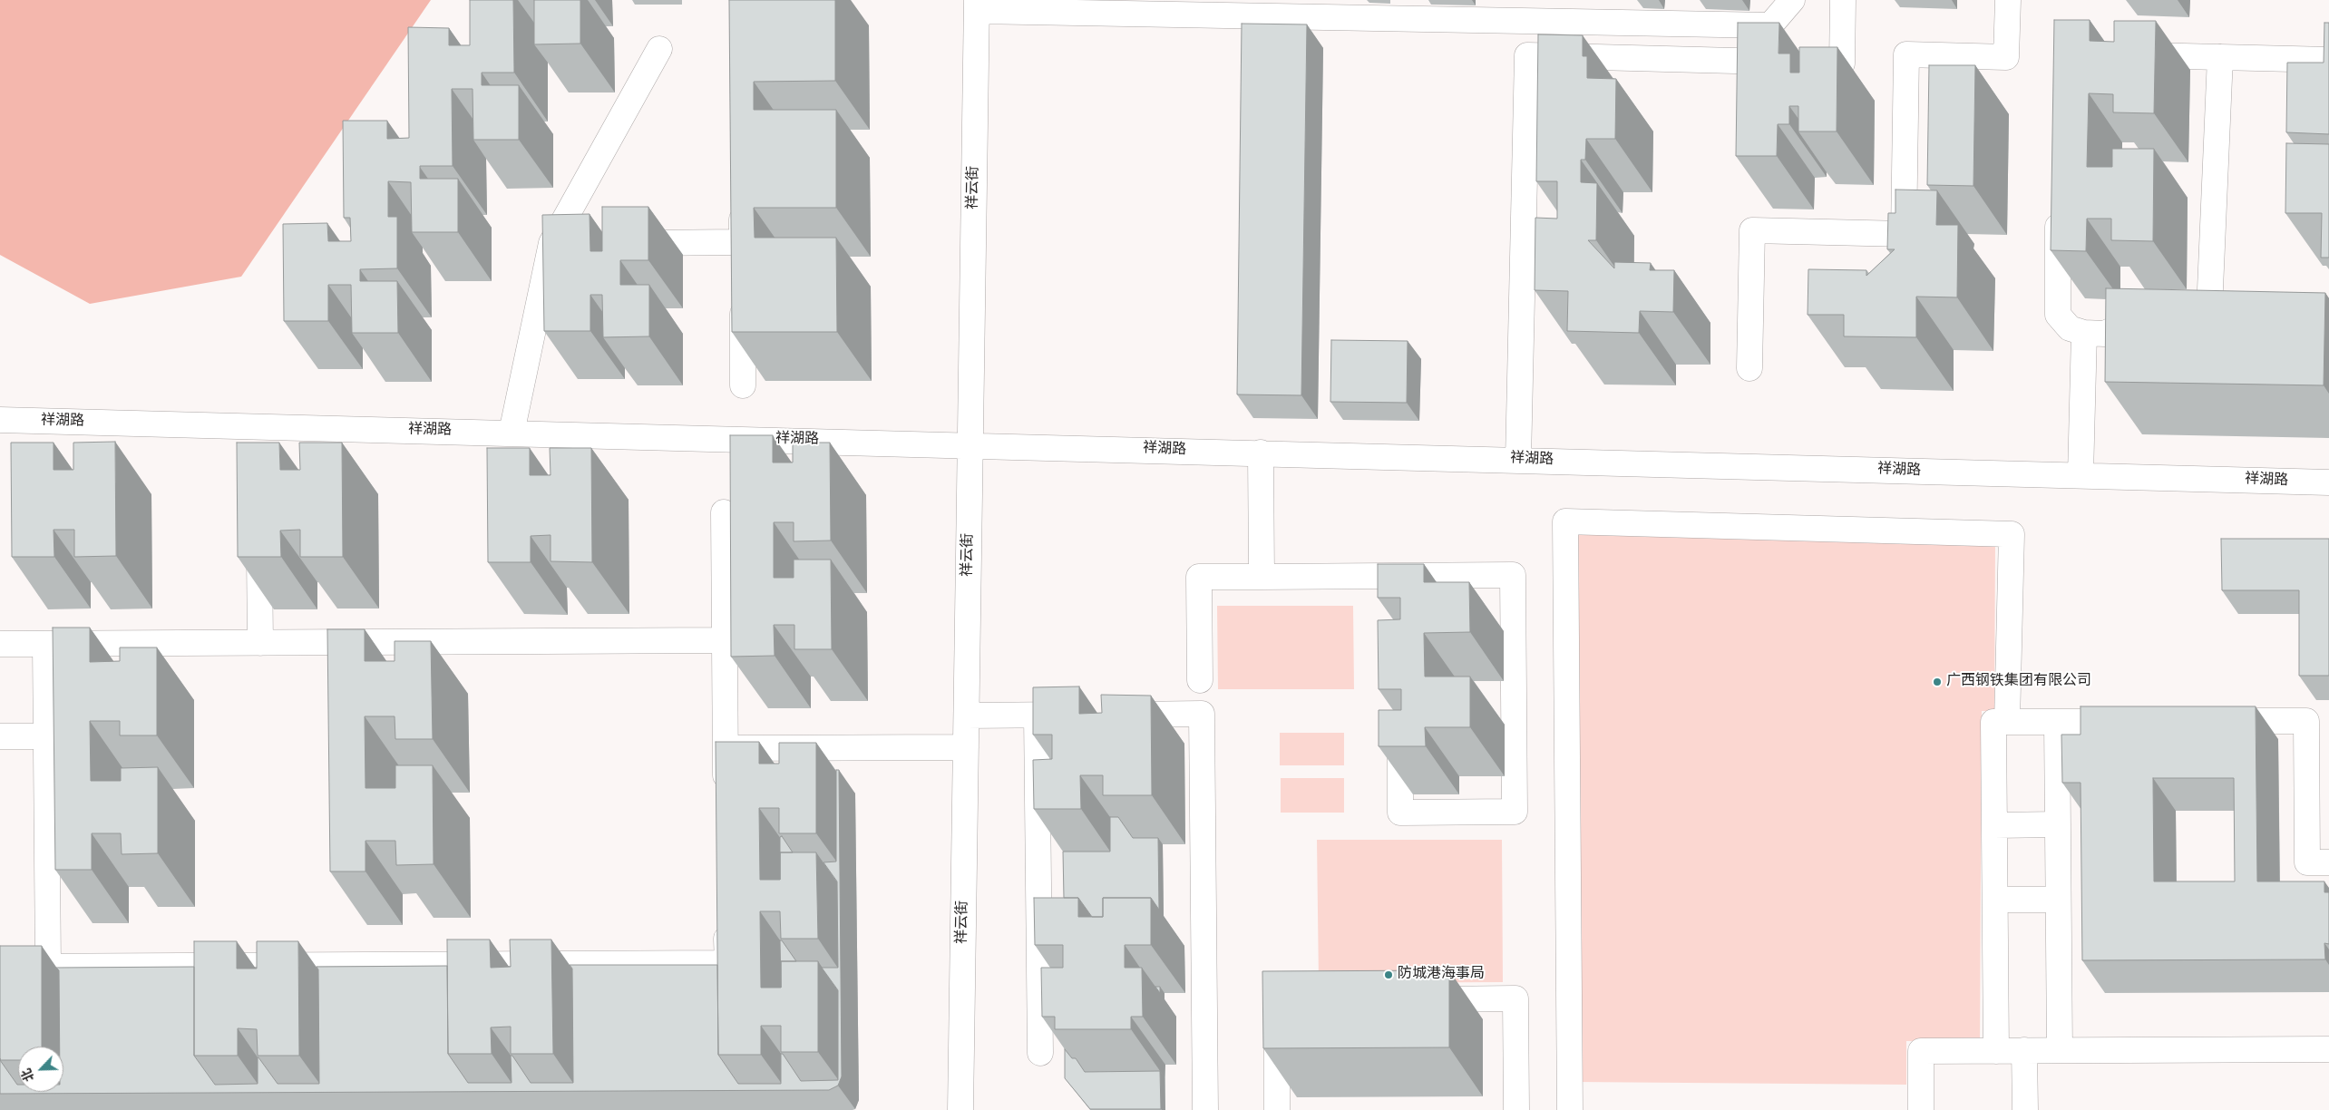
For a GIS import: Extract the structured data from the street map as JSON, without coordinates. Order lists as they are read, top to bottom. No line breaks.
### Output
{"streets":{"street":["祥云街","祥湖路"]},"crossings":[["祥云街","祥湖路"]],"places":["广西钢铁集团有限公司","防城港海事局"],"north":"bottom left"}
